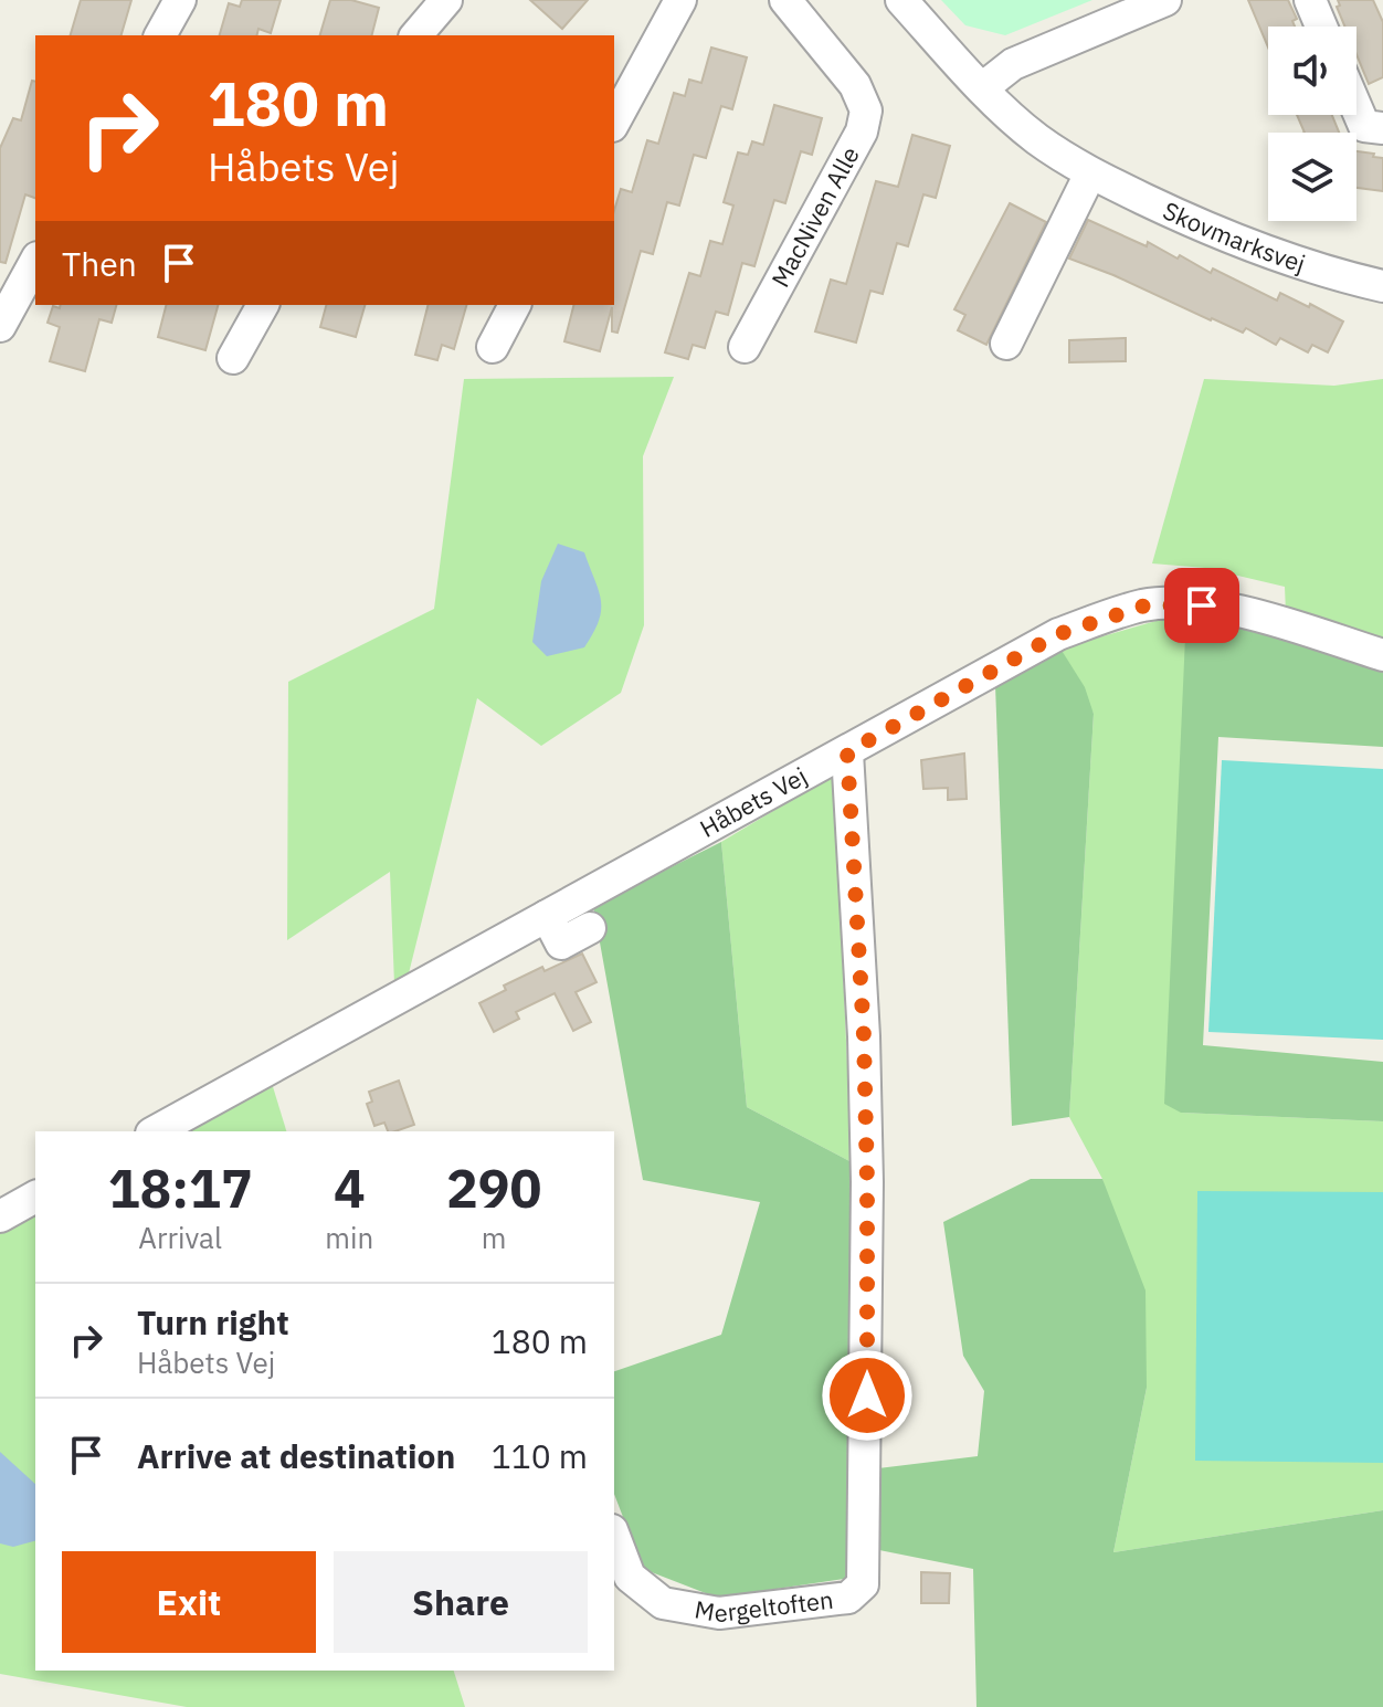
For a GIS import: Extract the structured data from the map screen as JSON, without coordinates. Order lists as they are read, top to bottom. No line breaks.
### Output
{"streets":{"street":["MacNiven Alle","Skovmarksvej","Håbets Vej","Mergeltoften"]},"crossings":[["Håbets Vej","Mergeltoften"]],"page":{"turn":["180 m","Håbets Vej"],"then":"Then","eta":["18:17","Arrival","4","min","290","m"],"list":[{"name":"Turn right","note":"Håbets Vej","value":"180 m"},{"name":"Arrive at destination","value":"110 m"}],"buttons":["Exit","Share"]}}
